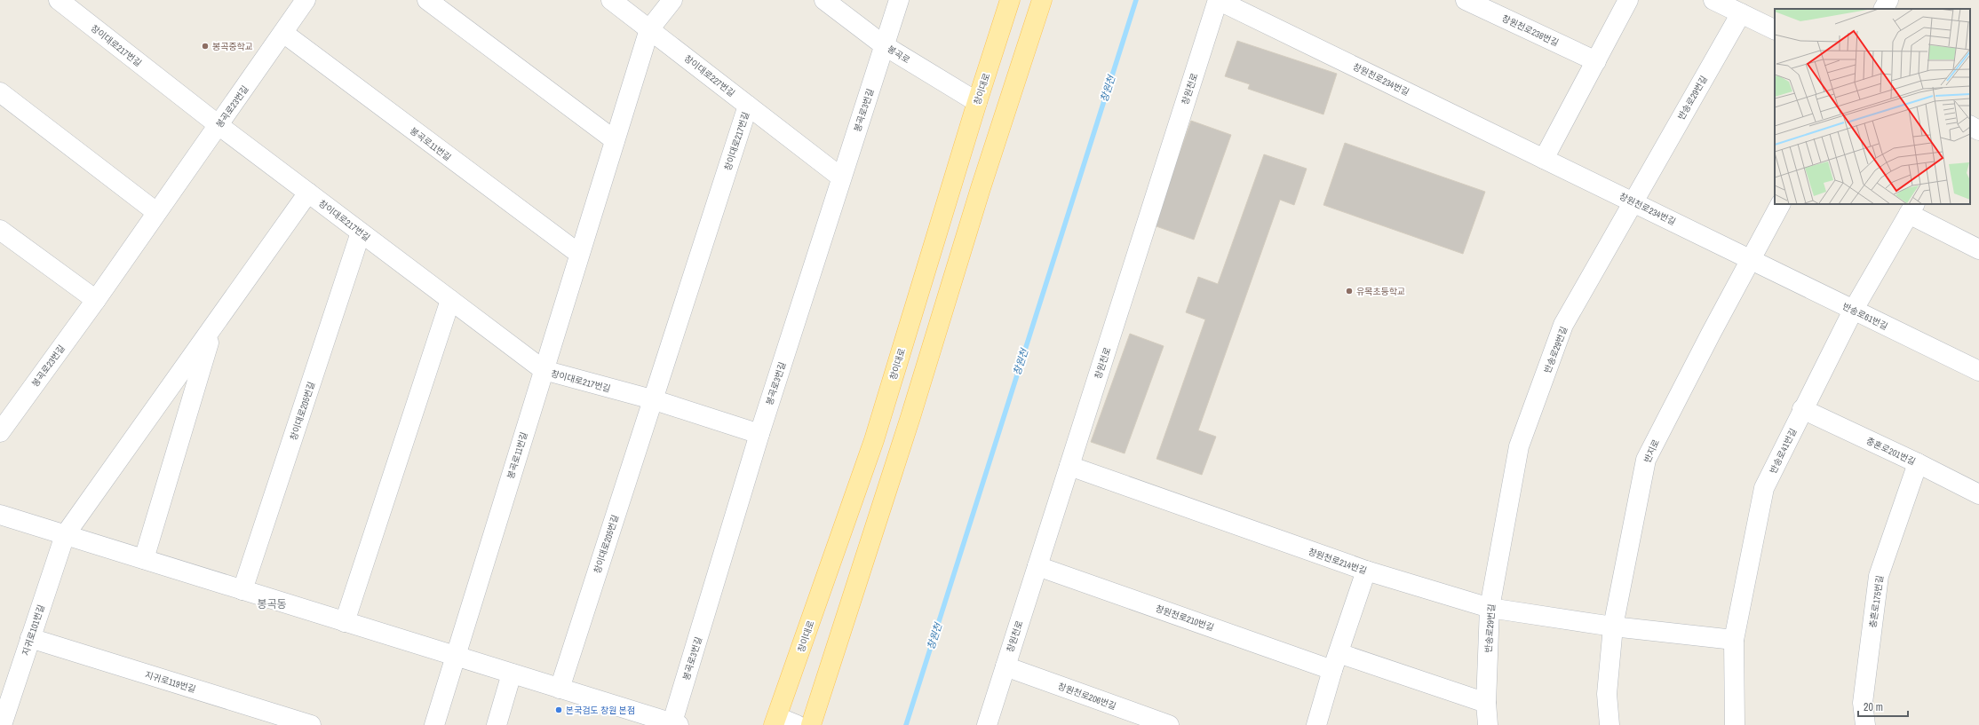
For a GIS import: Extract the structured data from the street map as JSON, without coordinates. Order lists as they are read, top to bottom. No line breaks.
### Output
{"streets":{"main road":["창이대로"],"street":["창원천로238번길","창이대로217번길","봉곡로","창이대로227번길","창원천로234번길","창원천로","반송로29번길","봉곡로23번길","봉곡로3번길","봉곡로11번길","반송로61번길","창이대로205번길","반지로","반송로41번길","충혼로201번길","창원천로214번길","충혼로175번길","창원천로210번길","지귀로101번길","지귀로119번길","창원천로206번길"]},"crossings":[["창이대로217번길","창이대로227번길"],["창이대로217번길","봉곡로23번길"],["창이대로217번길","봉곡로3번길"],["창이대로217번길","봉곡로11번길"],["창이대로217번길","창이대로205번길"],["봉곡로","창이대로"],["봉곡로","봉곡로3번길"],["창이대로227번길","봉곡로3번길"],["창이대로227번길","봉곡로11번길"],["창원천로234번길","창원천로"],["창원천로234번길","반송로29번길"],["창원천로234번길","반송로61번길"],["창원천로234번길","반지로"],["창원천로","창원천로214번길"],["창원천로","창원천로210번길"],["창원천로","창원천로206번길"],["반송로29번길","창원천로214번길"],["반송로29번길","창원천로210번길"],["봉곡로23번길","봉곡로11번길"],["반송로61번길","반지로"],["반송로61번길","반송로41번길"],["반지로","창원천로214번길"],["반송로41번길","충혼로201번길"],["반송로41번길","창원천로214번길"],["충혼로201번길","충혼로175번길"],["지귀로101번길","지귀로119번길"]],"districts":["봉곡동"],"water":["창원천"],"places":["봉곡중학교","유목초등학교","본국검도 창원 본점"],"scale_bar":"20 m"}
